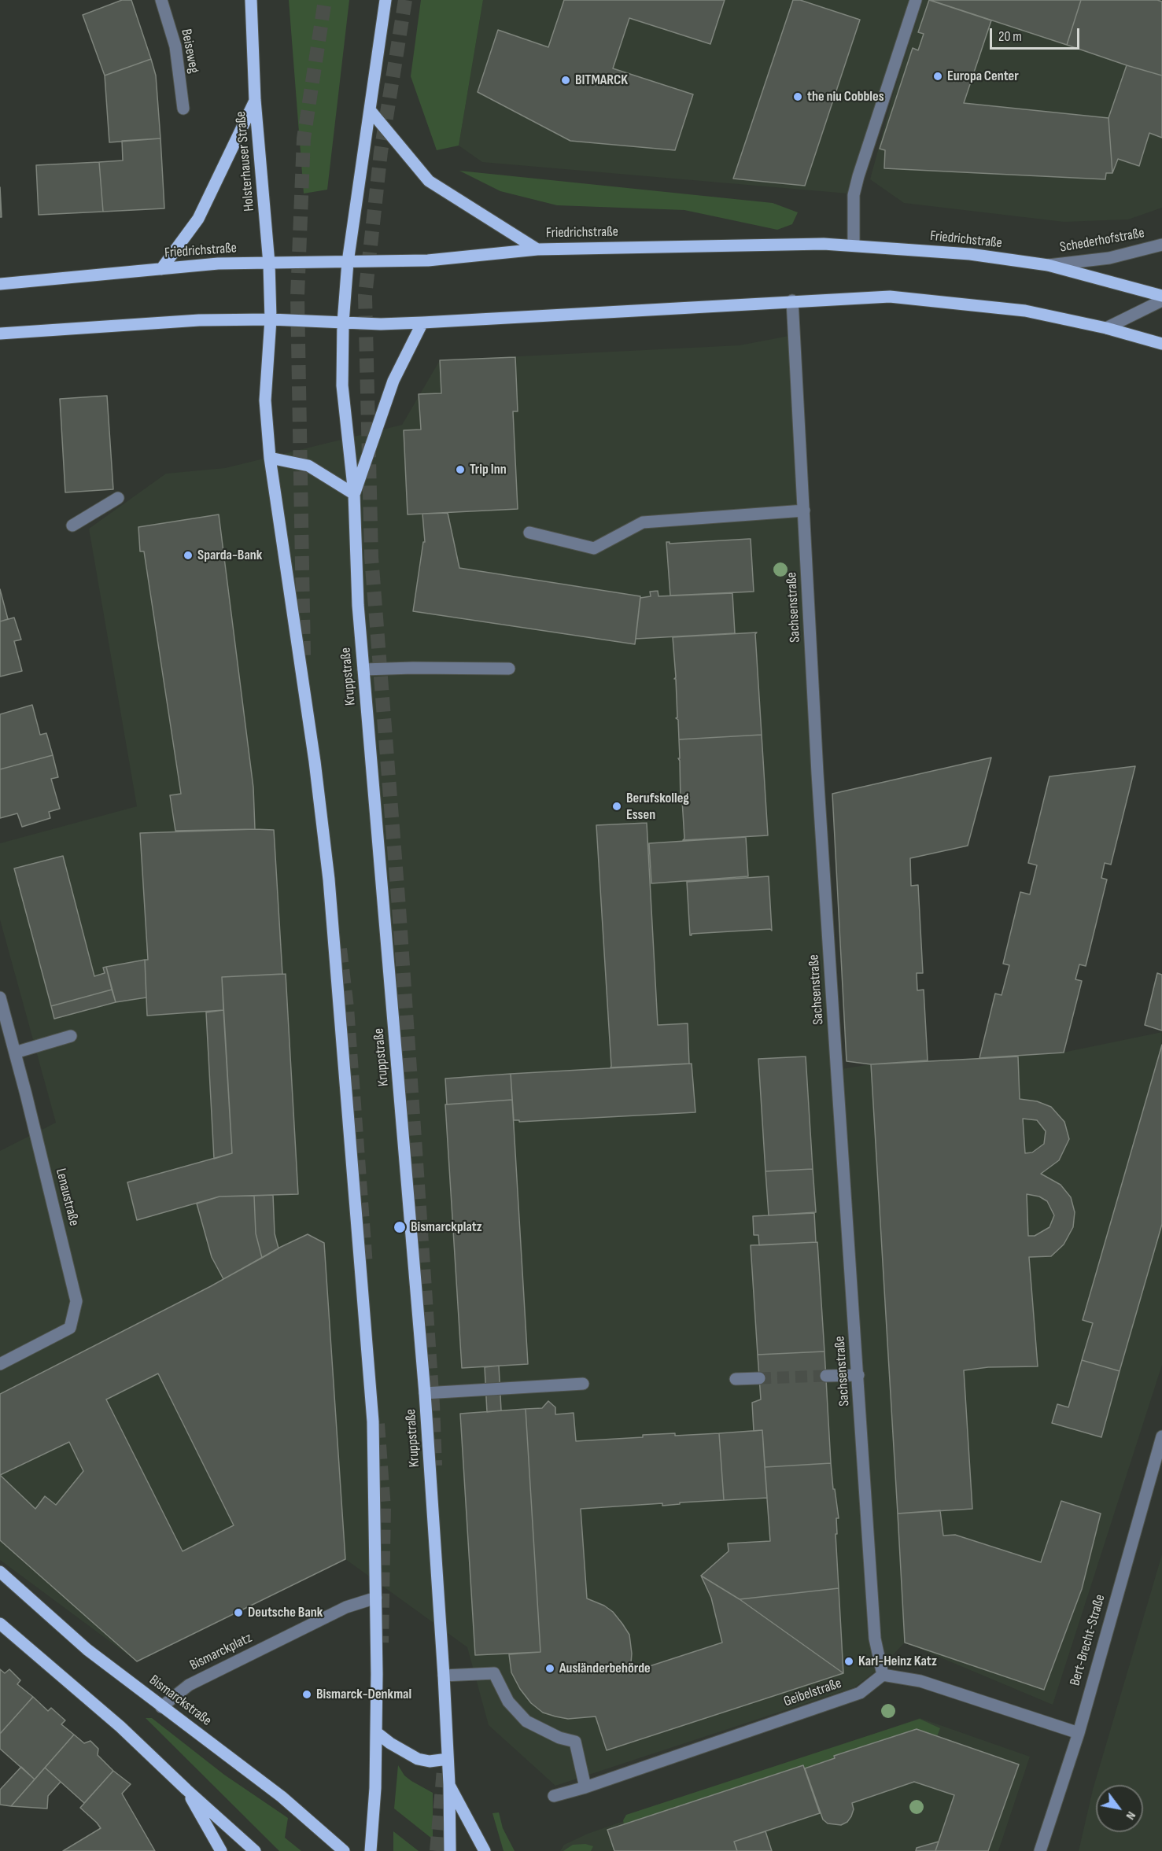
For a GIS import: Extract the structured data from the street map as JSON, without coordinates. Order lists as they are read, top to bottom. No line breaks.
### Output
{"streets":{"main road":["Holsterhauser Straße","Friedrichstraße","Kruppstraße","Bismarckstraße"],"street":["Beiseweg","Schederhofstraße","Sachsenstraße","Lenaustraße","Bert-Brecht-Straße","Bismarckplatz","Geibelstraße"]},"crossings":[["Holsterhauser Straße","Friedrichstraße"],["Friedrichstraße","Schederhofstraße"],["Friedrichstraße","Kruppstraße"],["Sachsenstraße","Geibelstraße"],["Bismarckplatz","Bismarckstraße"]],"places":["Europa Center","BITMARCK","the niu Cobbles","Trip Inn","Sparda-Bank","Berufskolleg Essen","Bismarckplatz","Deutsche Bank","Karl-Heinz Katz","Ausländerbehörde","Bismarck-Denkmal"],"scale_bar":"20 m","north":"bottom right"}
